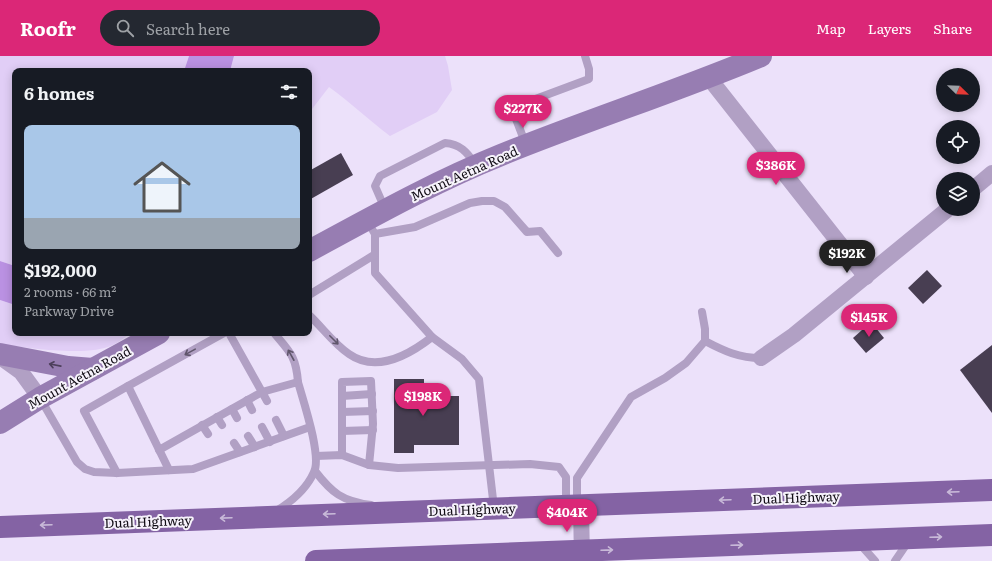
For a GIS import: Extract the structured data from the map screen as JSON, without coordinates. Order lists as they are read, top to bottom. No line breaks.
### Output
{"streets":{"main road":["Dual Highway"],"street":["Mount Aetna Road"]},"north":"bottom right","page":{"header":"Roofr","search":"Search here","nav":["Map","Layers","Share"],"heading":"6 homes","price":["$227K","$386K","$192K","$145K","$198K","$404K"],"list":[{"name":"$192,000","note":"2 rooms · 66 m² · Parkway Drive"}]}}
